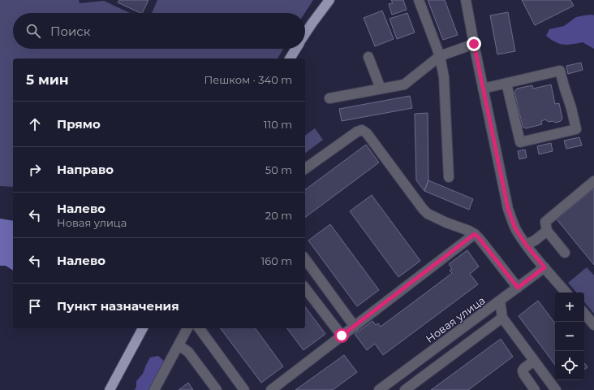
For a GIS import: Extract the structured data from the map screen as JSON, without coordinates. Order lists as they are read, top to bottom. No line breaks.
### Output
{"streets":{"street":["Новая улица"]},"page":{"search":"Поиск","heading":["5 мин","Пешком · 340 m"],"list":[["Прямо","110 m"],["Направо","50 m"],["Налево","Новая улица","20 m"],["Налево","160 m"],"Пункт назначения"],"map_buttons":["+","−"]}}
